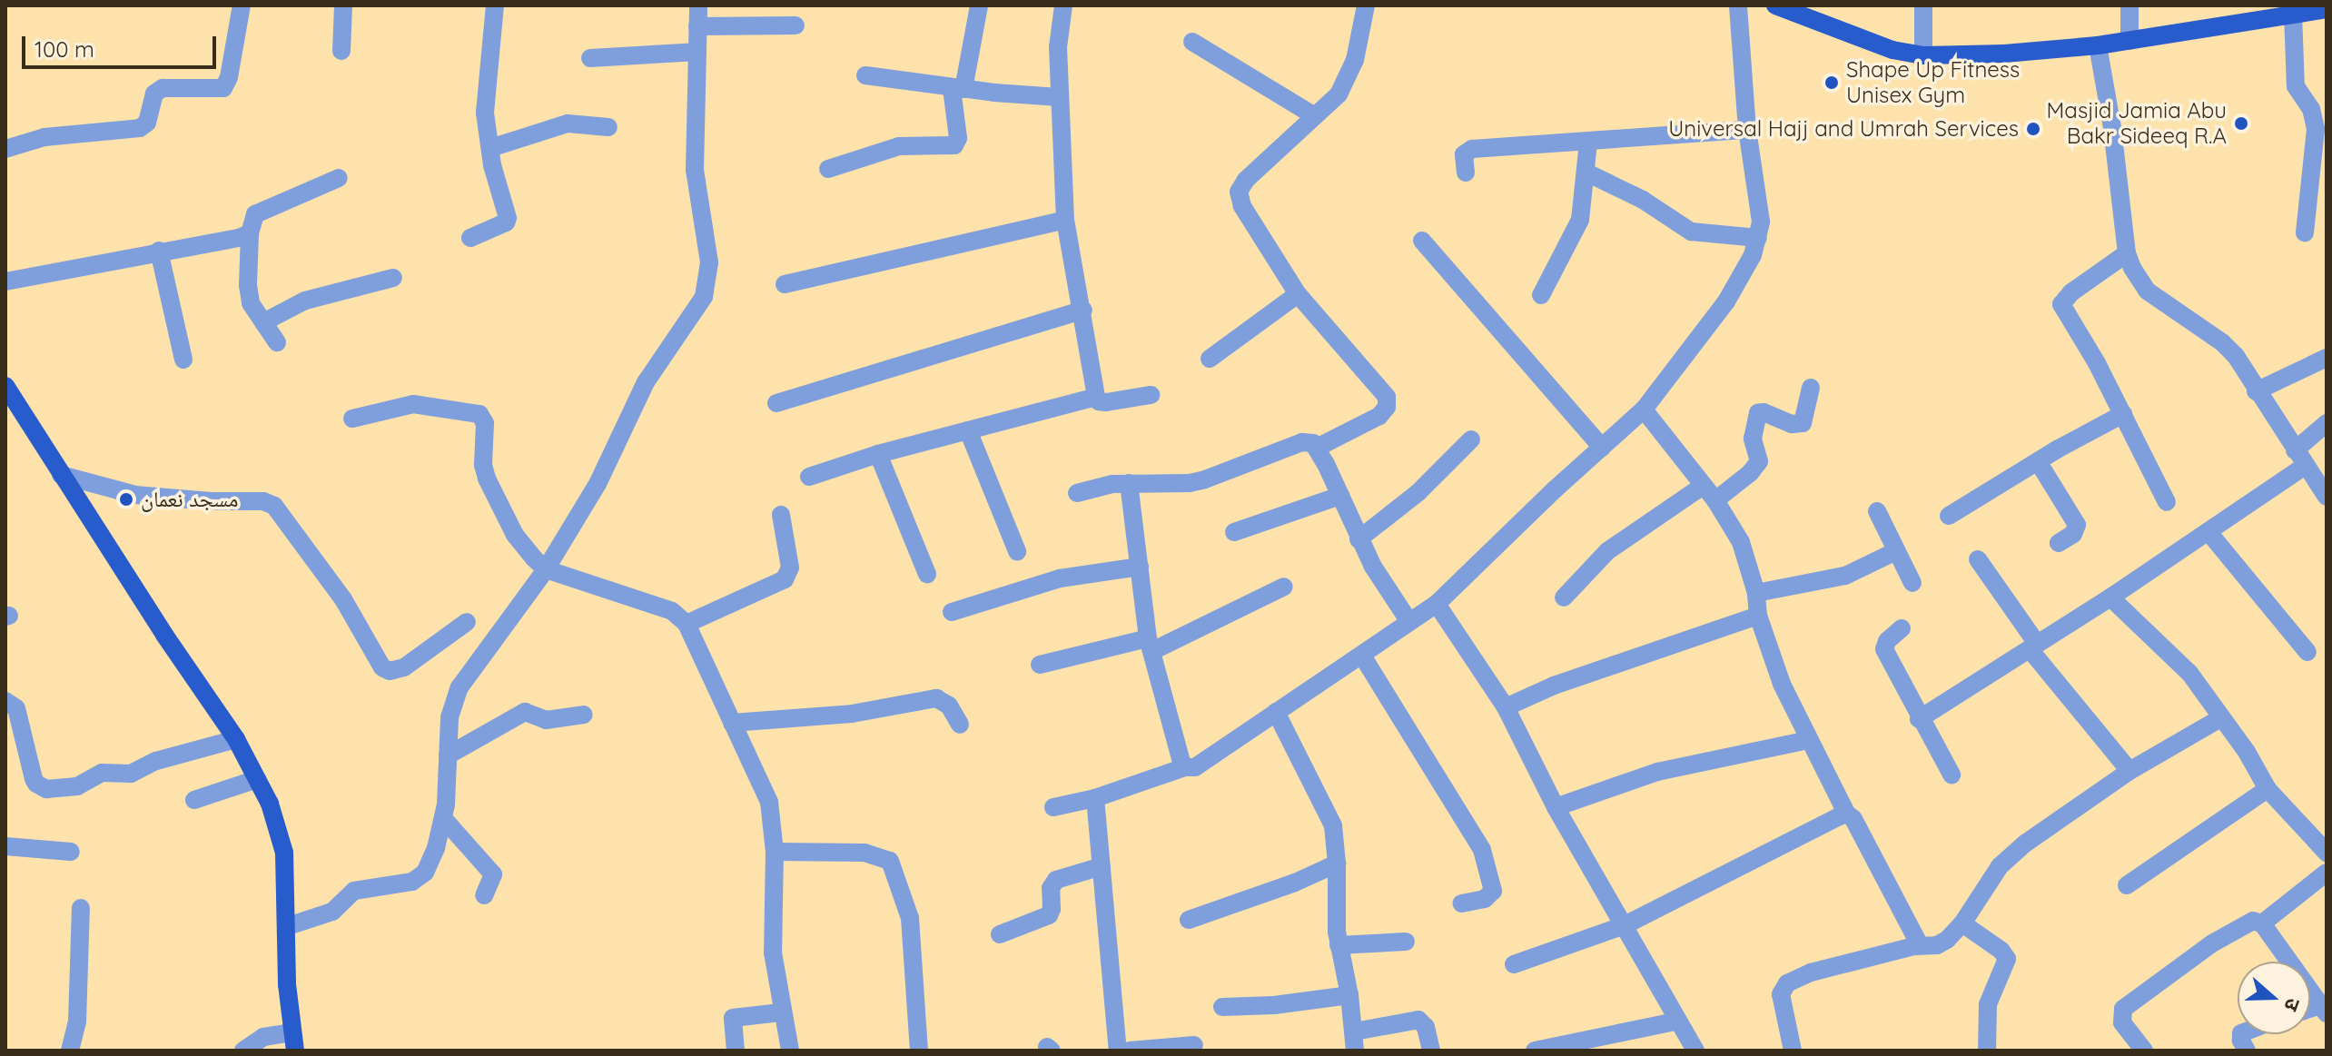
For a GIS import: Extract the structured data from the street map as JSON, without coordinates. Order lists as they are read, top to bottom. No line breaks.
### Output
{"places":["Shape Up Fitness Unisex Gym","Masjid Jamia Abu Bakr Sideeq R.A","Universal Hajj and Umrah Services","مسجد نعمان"],"scale_bar":"100 m","north":"right"}
